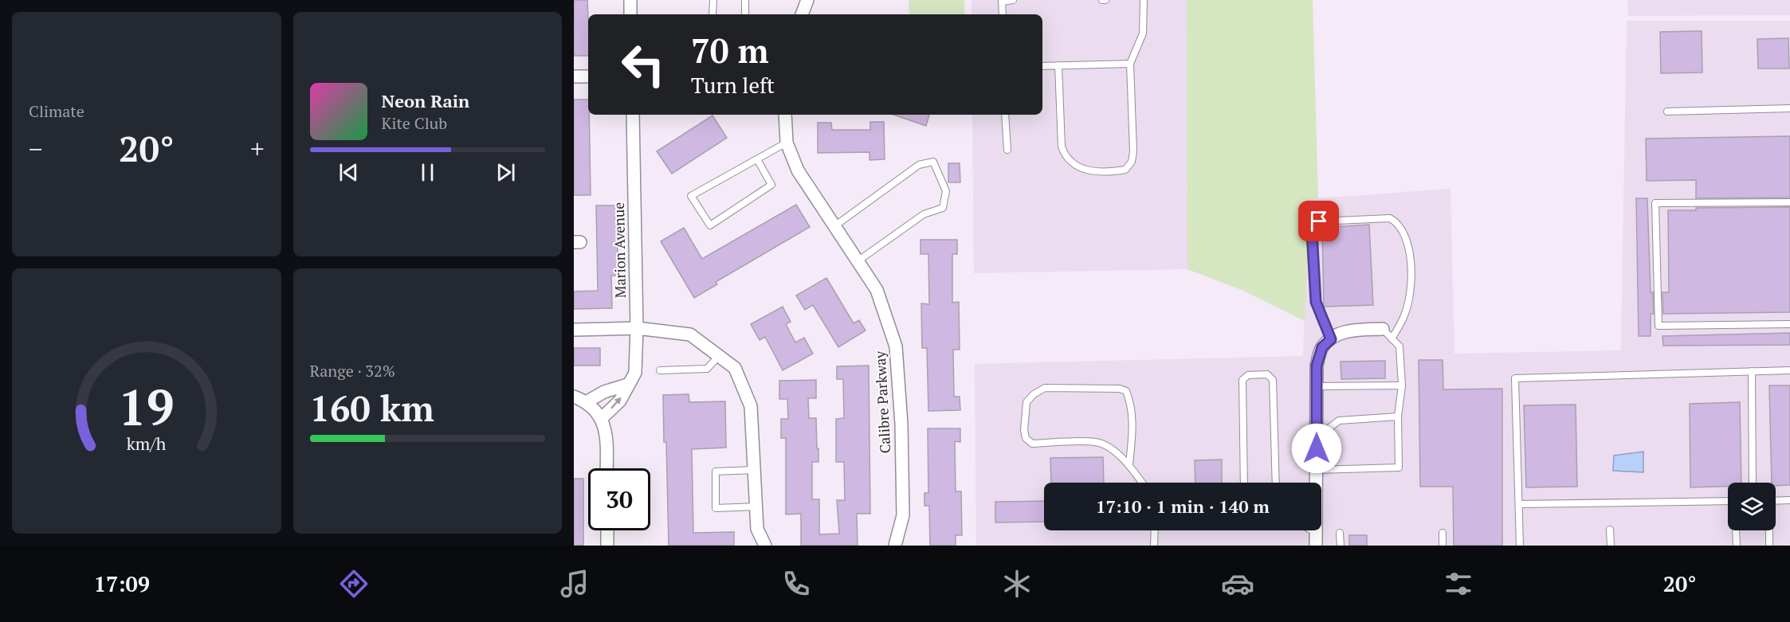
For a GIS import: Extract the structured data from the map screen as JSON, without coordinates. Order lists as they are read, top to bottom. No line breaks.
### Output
{"streets":{"street":["Marion Avenue","Calibre Parkway"]},"page":{"tile":["Climate",["Range · 32%","160 km"]],"turn":["70 m","Turn left"],"song":["Neon Rain","Kite Club"],"heat":["−","20°","+"],"limit":"30","trip":"17:10 · 1 min · 140 m","tabs":["17:09","20°"],"gauge":["19","km/h"]}}
